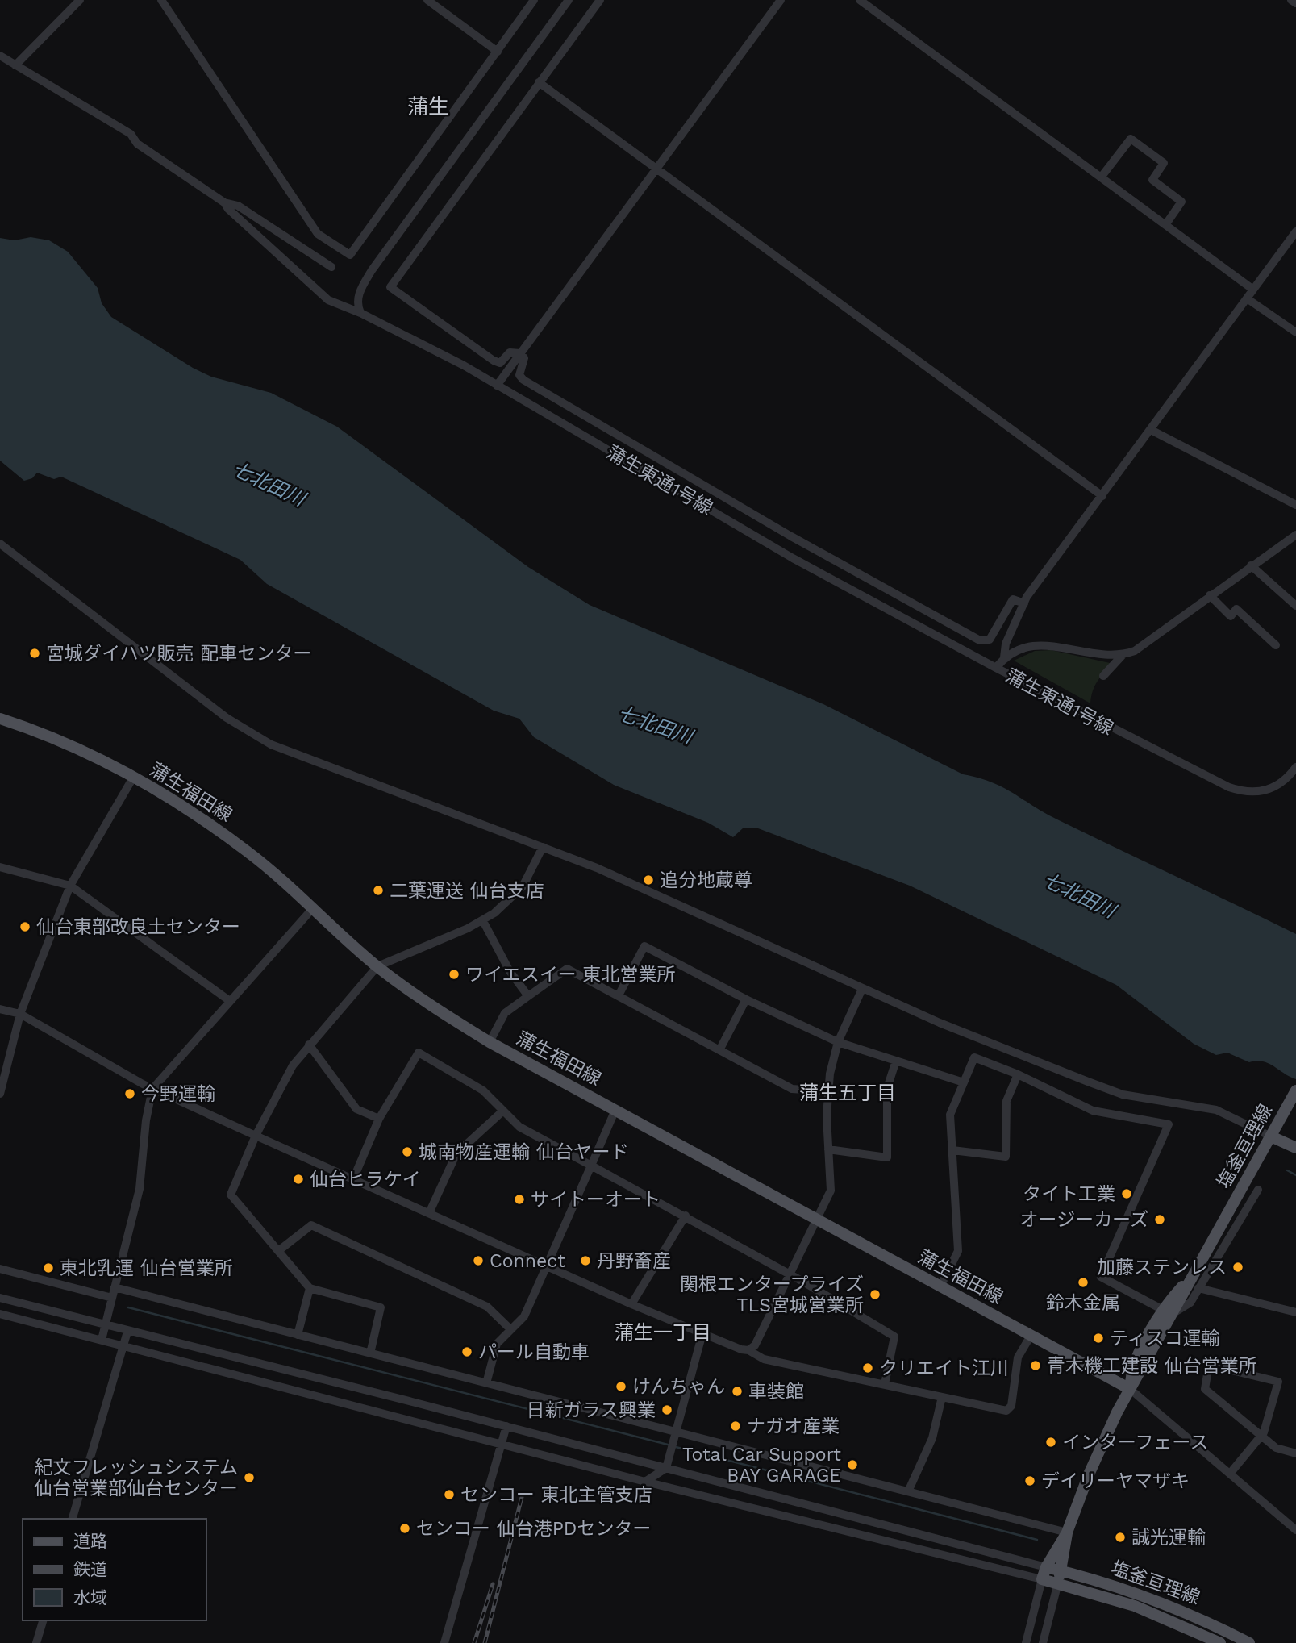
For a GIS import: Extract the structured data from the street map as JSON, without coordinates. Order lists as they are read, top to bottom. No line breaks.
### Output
{"streets":{"main road":["蒲生福田線","塩釜亘理線"],"street":["蒲生東通1号線"]},"crossings":[["蒲生福田線","塩釜亘理線"]],"districts":["蒲生","蒲生五丁目","蒲生一丁目"],"water":["七北田川"],"places":["宮城ダイハツ販売 配車センター","追分地蔵尊","二葉運送 仙台支店","仙台東部改良土センター","ワイエスイー 東北営業所","今野運輸","城南物産運輸 仙台ヤード","仙台ヒラケイ","タイト工業","サイトーオート","オージーカーズ","Connect","丹野畜産","加藤ステンレス","東北乳運 仙台営業所","鈴木金属","関根エンタープライズ TLS宮城営業所","ティスコ運輸","パール自動車","青木機工建設 仙台営業所","クリエイト江川","けんちゃん","車装館","日新ガラス興業","ナガオ産業","インターフェース","Total Car Support BAY GARAGE","紀文フレッシュシステム 仙台営業部仙台センター","デイリーヤマザキ","センコー 東北主管支店","センコー 仙台港PDセンター","誠光運輸"],"legend":["道路","鉄道","水域"]}
